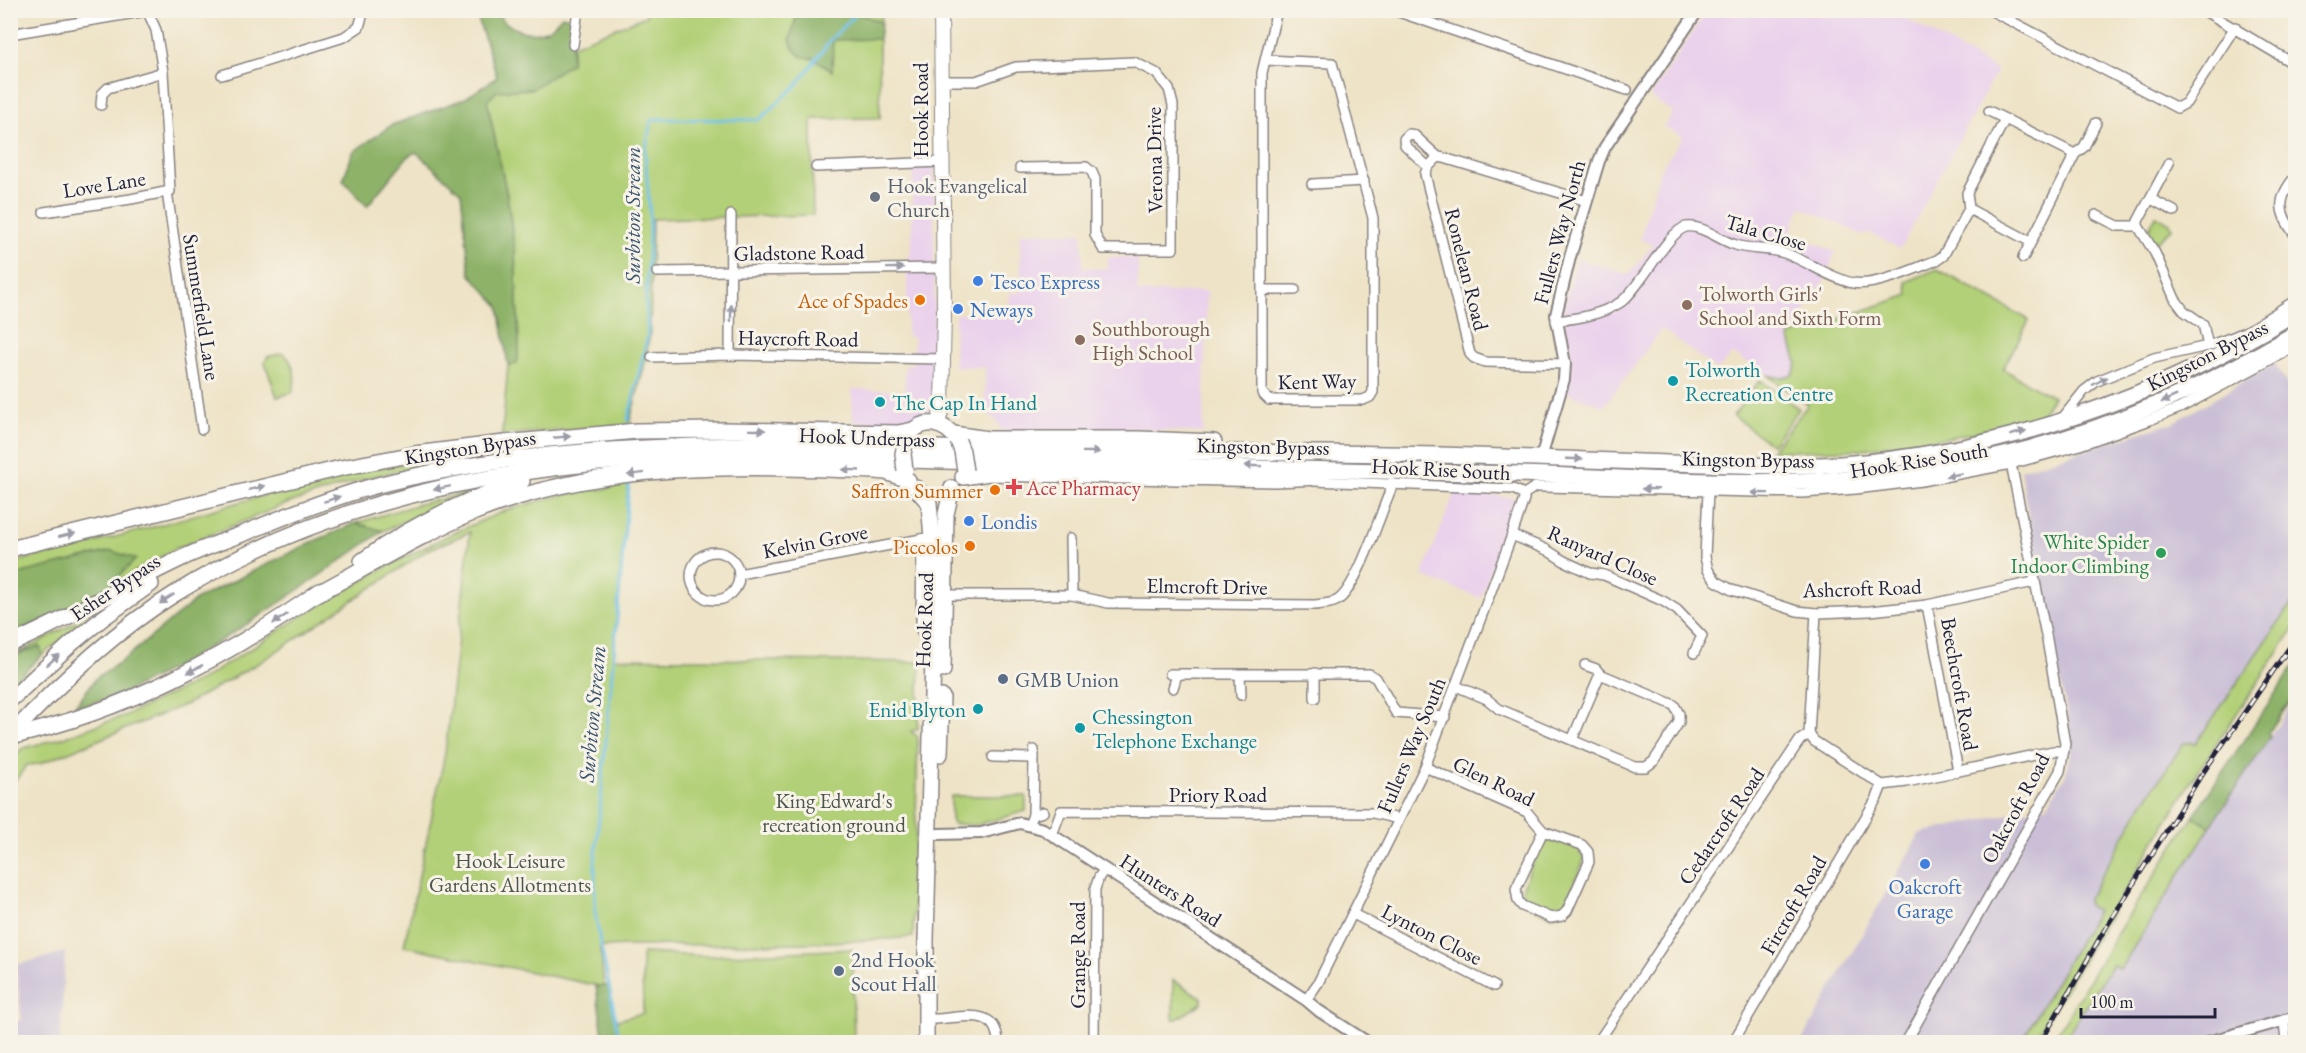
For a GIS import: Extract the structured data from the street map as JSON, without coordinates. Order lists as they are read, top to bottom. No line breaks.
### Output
{"streets":{"highway":["Hook Road","Kingston Bypass","Hook Underpass","Esher Bypass"],"street":["Verona Drive","Love Lane","Fullers Way North","Tala Close","Gladstone Road","Ronelean Road","Summerfield Lane","Haycroft Road","Kent Way","Hook Rise South","Kelvin Grove","Ranyard Close","Elmcroft Drive","Ashcroft Road","Beechcroft Road","Fullers Way South","Glen Road","Priory Road","Oakcroft Road","Cedarcroft Road","Hunters Road","Fircroft Road","Lynton Close","Grange Road"]},"crossings":[["Hook Road","Verona Drive"],["Hook Road","Gladstone Road"],["Hook Road","Haycroft Road"],["Hook Road","Elmcroft Drive"],["Hook Road","Hunters Road"],["Love Lane","Summerfield Lane"],["Fullers Way North","Tala Close"],["Fullers Way North","Ronelean Road"],["Fullers Way North","Kingston Bypass"],["Kingston Bypass","Hook Underpass"],["Kingston Bypass","Esher Bypass"],["Hook Underpass","Esher Bypass"],["Hook Rise South","Elmcroft Drive"],["Hook Rise South","Ashcroft Road"],["Hook Rise South","Fullers Way South"],["Hook Rise South","Oakcroft Road"],["Ranyard Close","Fullers Way South"],["Ashcroft Road","Beechcroft Road"],["Ashcroft Road","Oakcroft Road"],["Fullers Way South","Glen Road"],["Fullers Way South","Priory Road"],["Fullers Way South","Hunters Road"],["Fullers Way South","Lynton Close"],["Priory Road","Hunters Road"],["Hunters Road","Grange Road"]],"one_way":["Gladstone Road","Hook Rise South"],"water":["Surbiton Stream"],"parks":["King Edward's recreation ground","Hook Leisure Gardens Allotments"],"places":{"other":["Hook Evangelical Church","Tesco Express","Ace of Spades","Tolworth Girls' School and Sixth Form","Neways","Southborough High School","Tolworth Recreation Centre","The Cap In Hand","Saffron Summer","Londis","Piccolos","White Spider Indoor Climbing","GMB Union","Enid Blyton","Chessington Telephone Exchange","Oakcroft Garage","2nd Hook Scout Hall"],"health":["Ace Pharmacy"]},"scale_bar":"100 m"}
